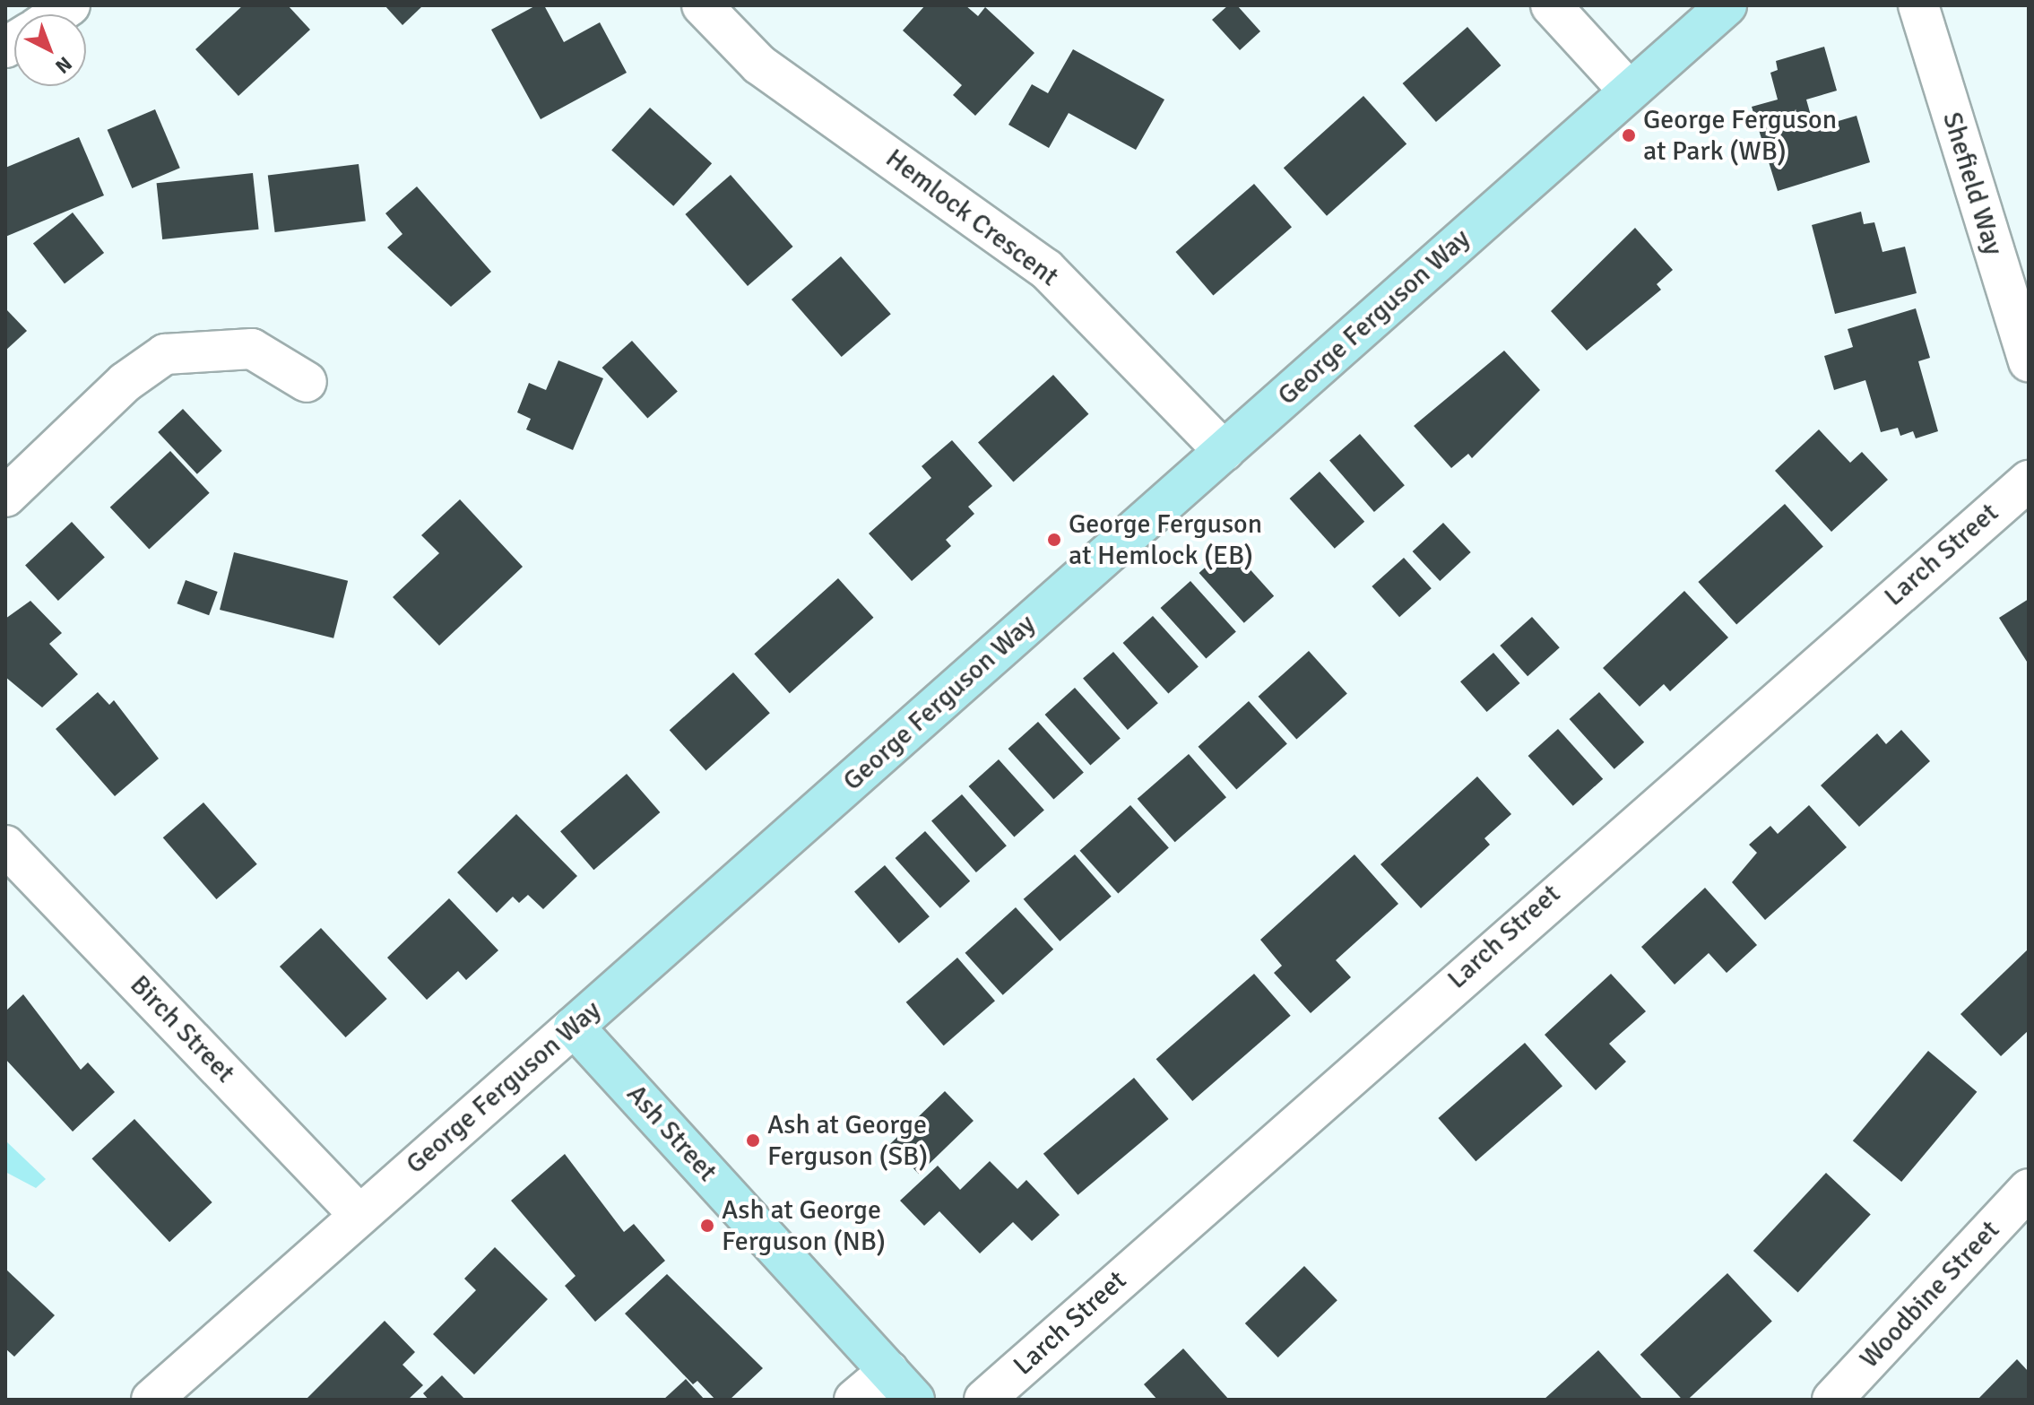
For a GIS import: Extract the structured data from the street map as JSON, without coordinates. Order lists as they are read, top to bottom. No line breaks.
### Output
{"streets":{"main road":["George Ferguson Way","Ash Street"],"street":["Shefield Way","Hemlock Crescent","Larch Street","Birch Street","Woodbine Street"]},"crossings":[["Hemlock Crescent","George Ferguson Way"],["George Ferguson Way","Birch Street"],["George Ferguson Way","Ash Street"]],"places":["George Ferguson at Park (WB)","George Ferguson at Hemlock (EB)","Ash at George Ferguson (SB)","Ash at George Ferguson (NB)"],"north":"bottom right"}
